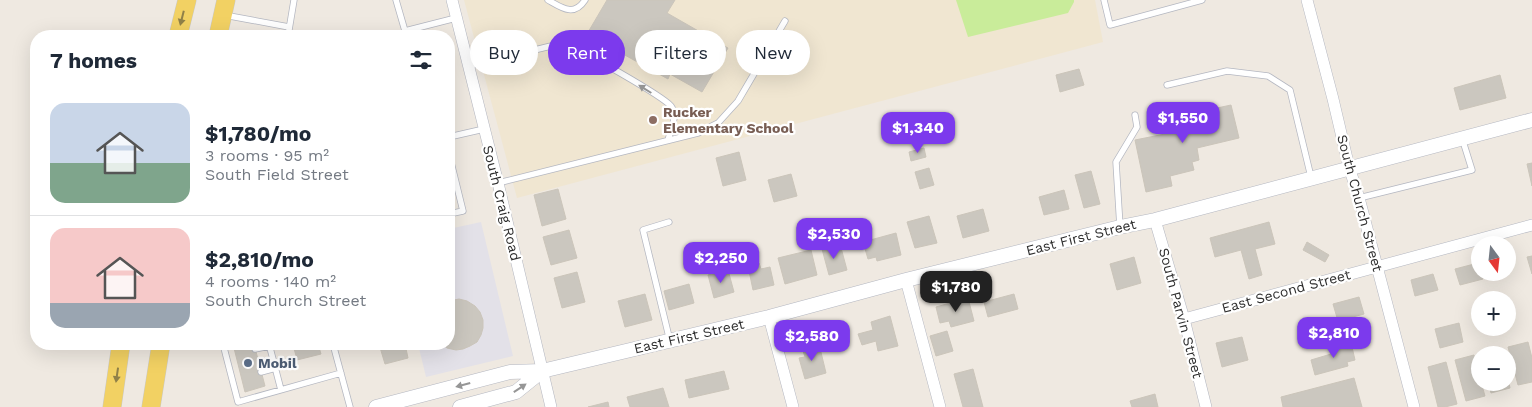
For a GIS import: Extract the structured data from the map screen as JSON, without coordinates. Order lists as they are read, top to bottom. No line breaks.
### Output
{"streets":{"street":["South Craig Road","South Church Street","East First Street","East Second Street","South Parvin Street"]},"crossings":[["South Craig Road","East First Street"],["South Church Street","East First Street"],["South Church Street","East Second Street"],["East First Street","South Parvin Street"],["East Second Street","South Parvin Street"]],"places":["Rucker Elementary School","Mobil"],"north":"bottom","page":{"chip":["Buy","Rent","Filters","New"],"heading":"7 homes","list":[{"name":"$1,780/mo","note":"3 rooms · 95 m² · South Field Street"},{"name":"$2,810/mo","note":"4 rooms · 140 m² · South Church Street"}],"price":["$1,550","$1,340","$2,530","$2,250","$1,780","$2,810","$2,580"],"map_buttons":["+","−"]}}
